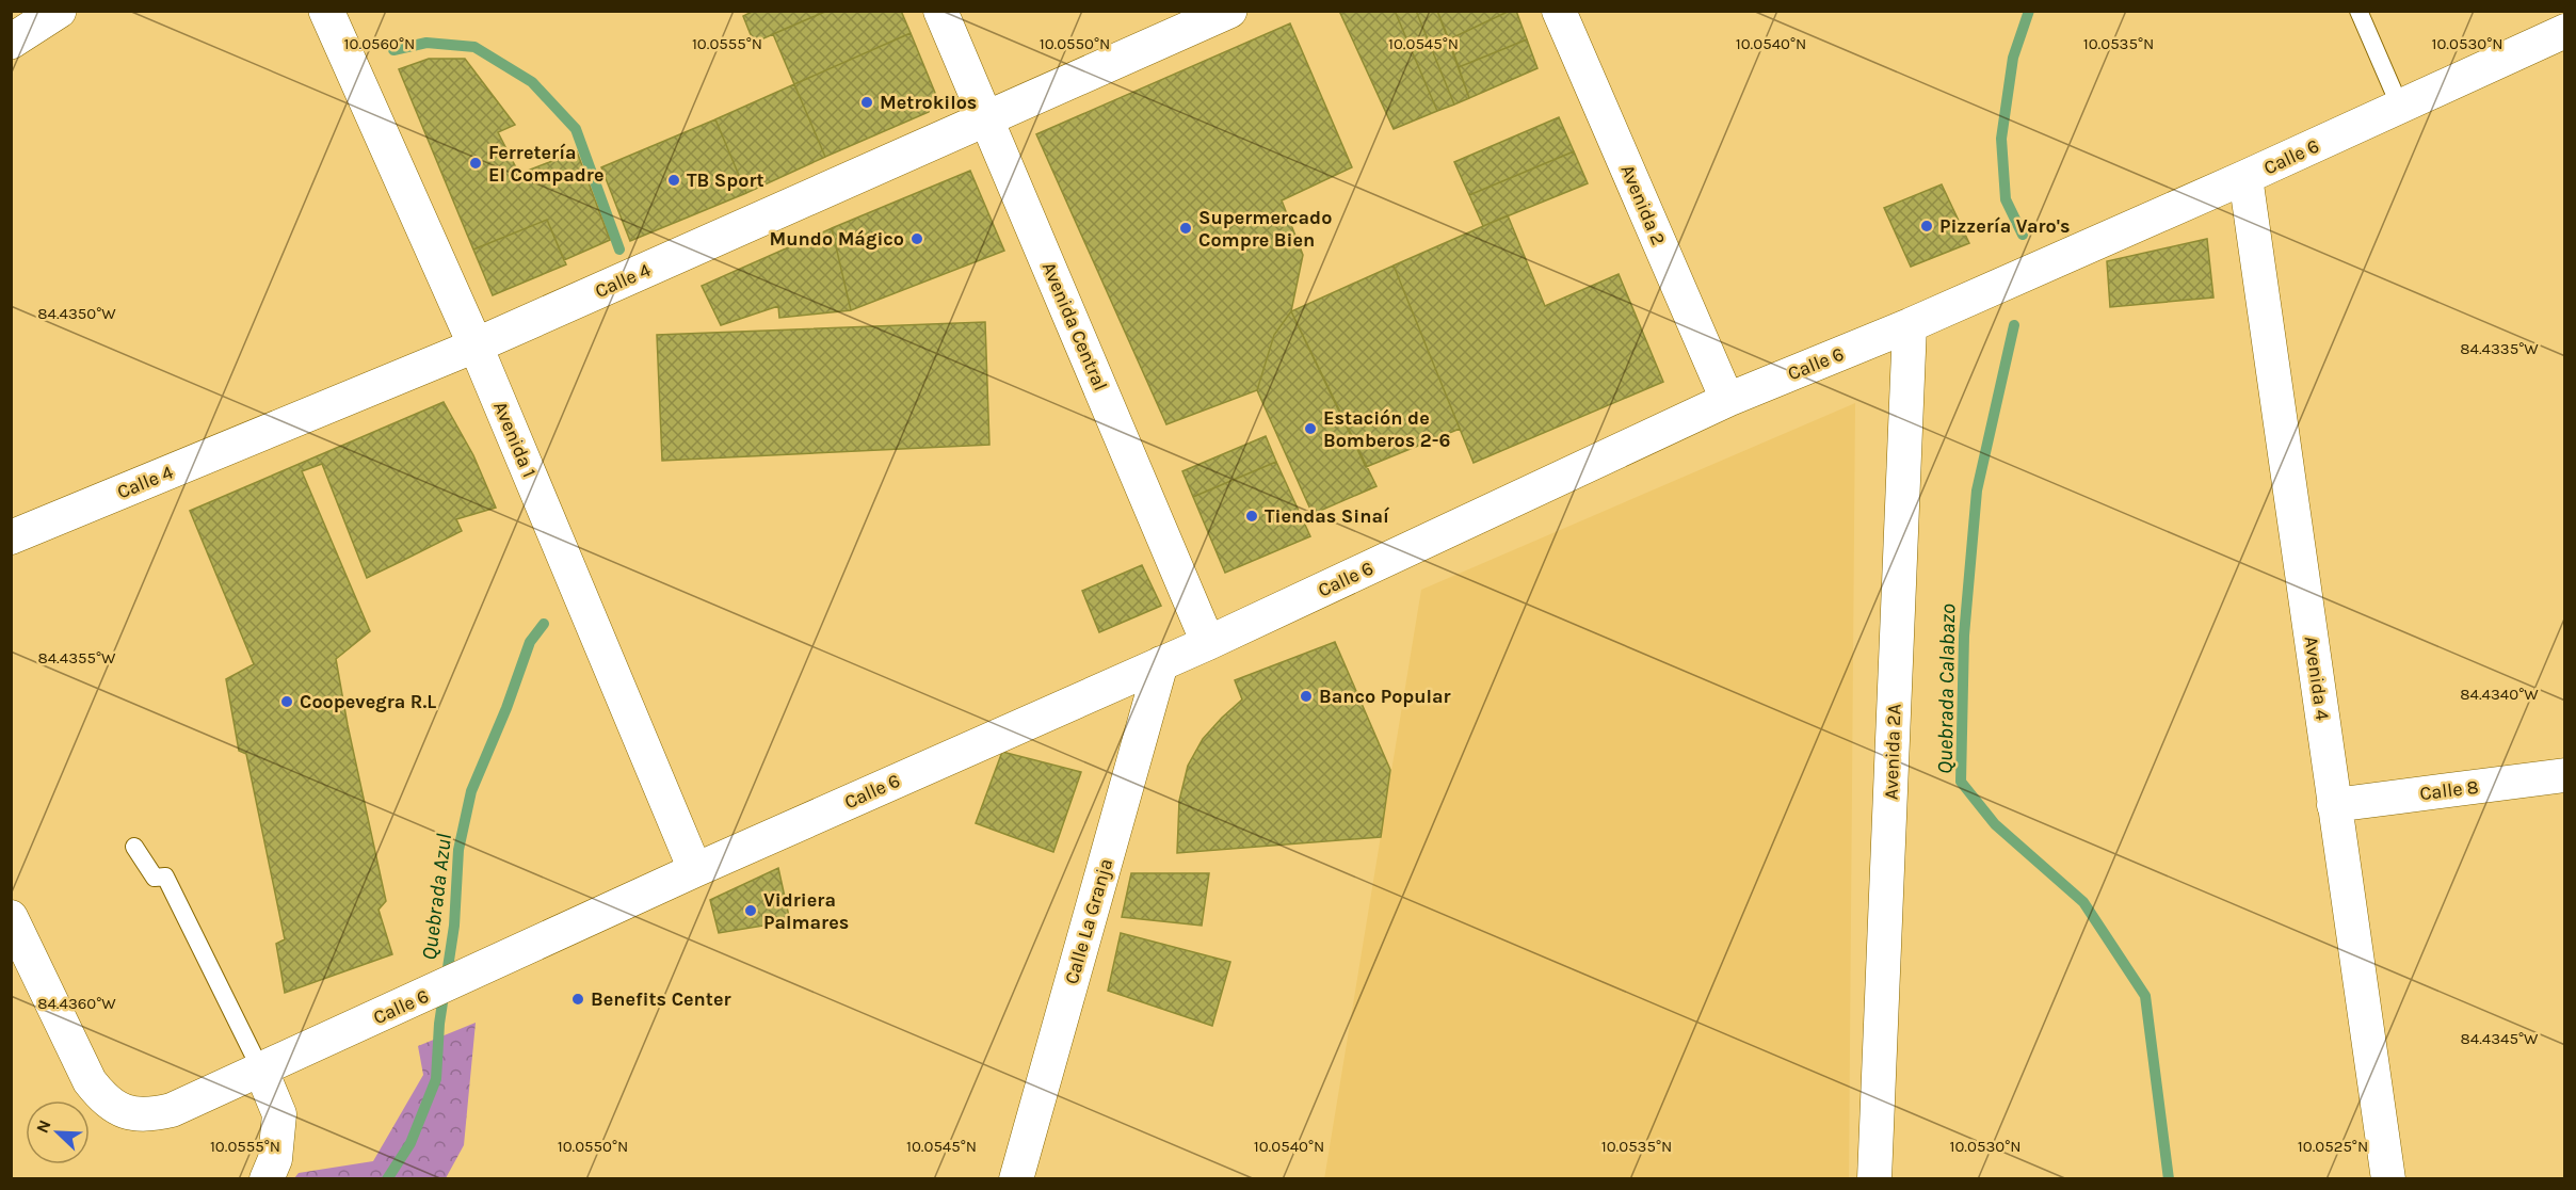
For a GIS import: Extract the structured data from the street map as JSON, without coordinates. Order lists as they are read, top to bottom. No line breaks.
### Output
{"streets":{"main road":["Calle 4","Avenida 1"],"street":["Calle 6","Avenida 2","Avenida Central","Avenida 4","Avenida 2A","Calle 8","Calle La Granja"]},"crossings":[["Calle 6","Avenida 2"],["Calle 6","Avenida Central"],["Calle 6","Avenida 1"],["Calle 6","Avenida 4"],["Calle 6","Avenida 2A"],["Calle 6","Calle La Granja"],["Calle 4","Avenida Central"],["Calle 4","Avenida 1"],["Avenida 4","Calle 8"]],"water":["Quebrada Calabazo","Quebrada Azul"],"places":["Metrokilos","Ferretería El Compadre","TB Sport","Pizzería Varo's","Supermercado Compre Bien","Mundo Mágico","Estación de Bomberos 2-6","Tiendas Sinaí","Banco Popular","Coopevegra R.L","Vidriera Palmares","Benefits Center"],"north":"top left","coordinates":["10.0555°N","10.0550°N","10.0545°N","10.0540°N","10.0535°N","10.0530°N","10.0560°N","84.4350°W","84.4335°W","84.4355°W","84.4340°W","84.4360°W","84.4345°W","10.0525°N"]}
